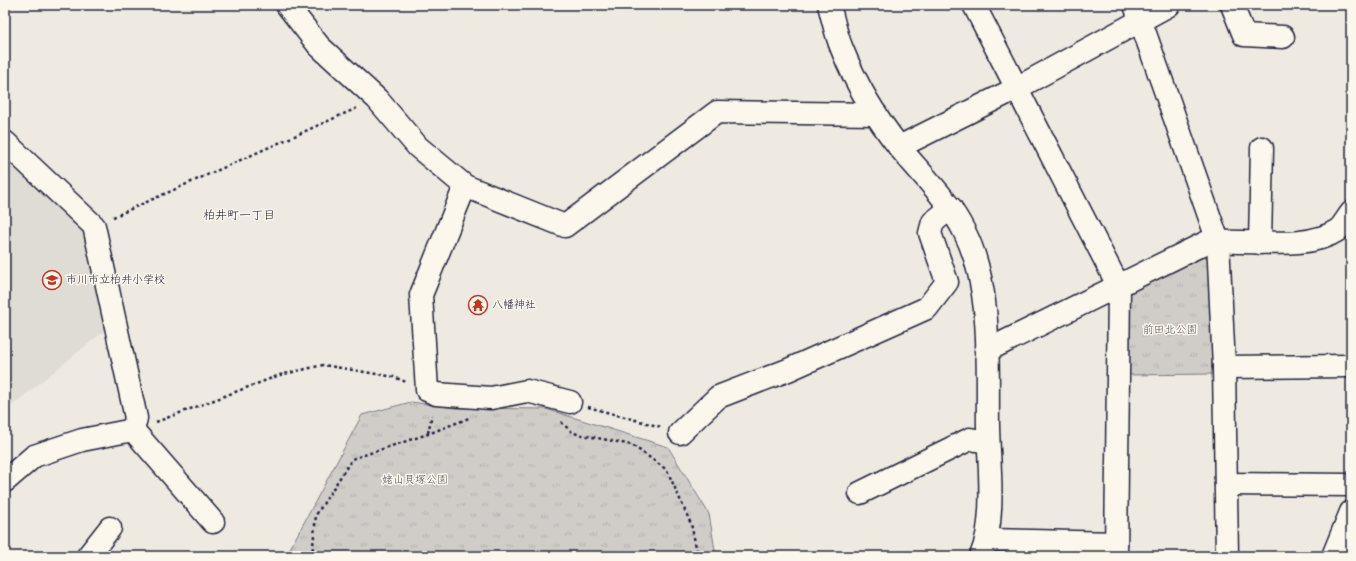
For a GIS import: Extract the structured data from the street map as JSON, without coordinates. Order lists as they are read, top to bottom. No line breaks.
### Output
{"districts":["柏井町一丁目"],"parks":["前田北公園","姥山貝塚公園"],"places":{"school or university":["市川市立柏井小学校"],"temple":["八幡神社"]}}
